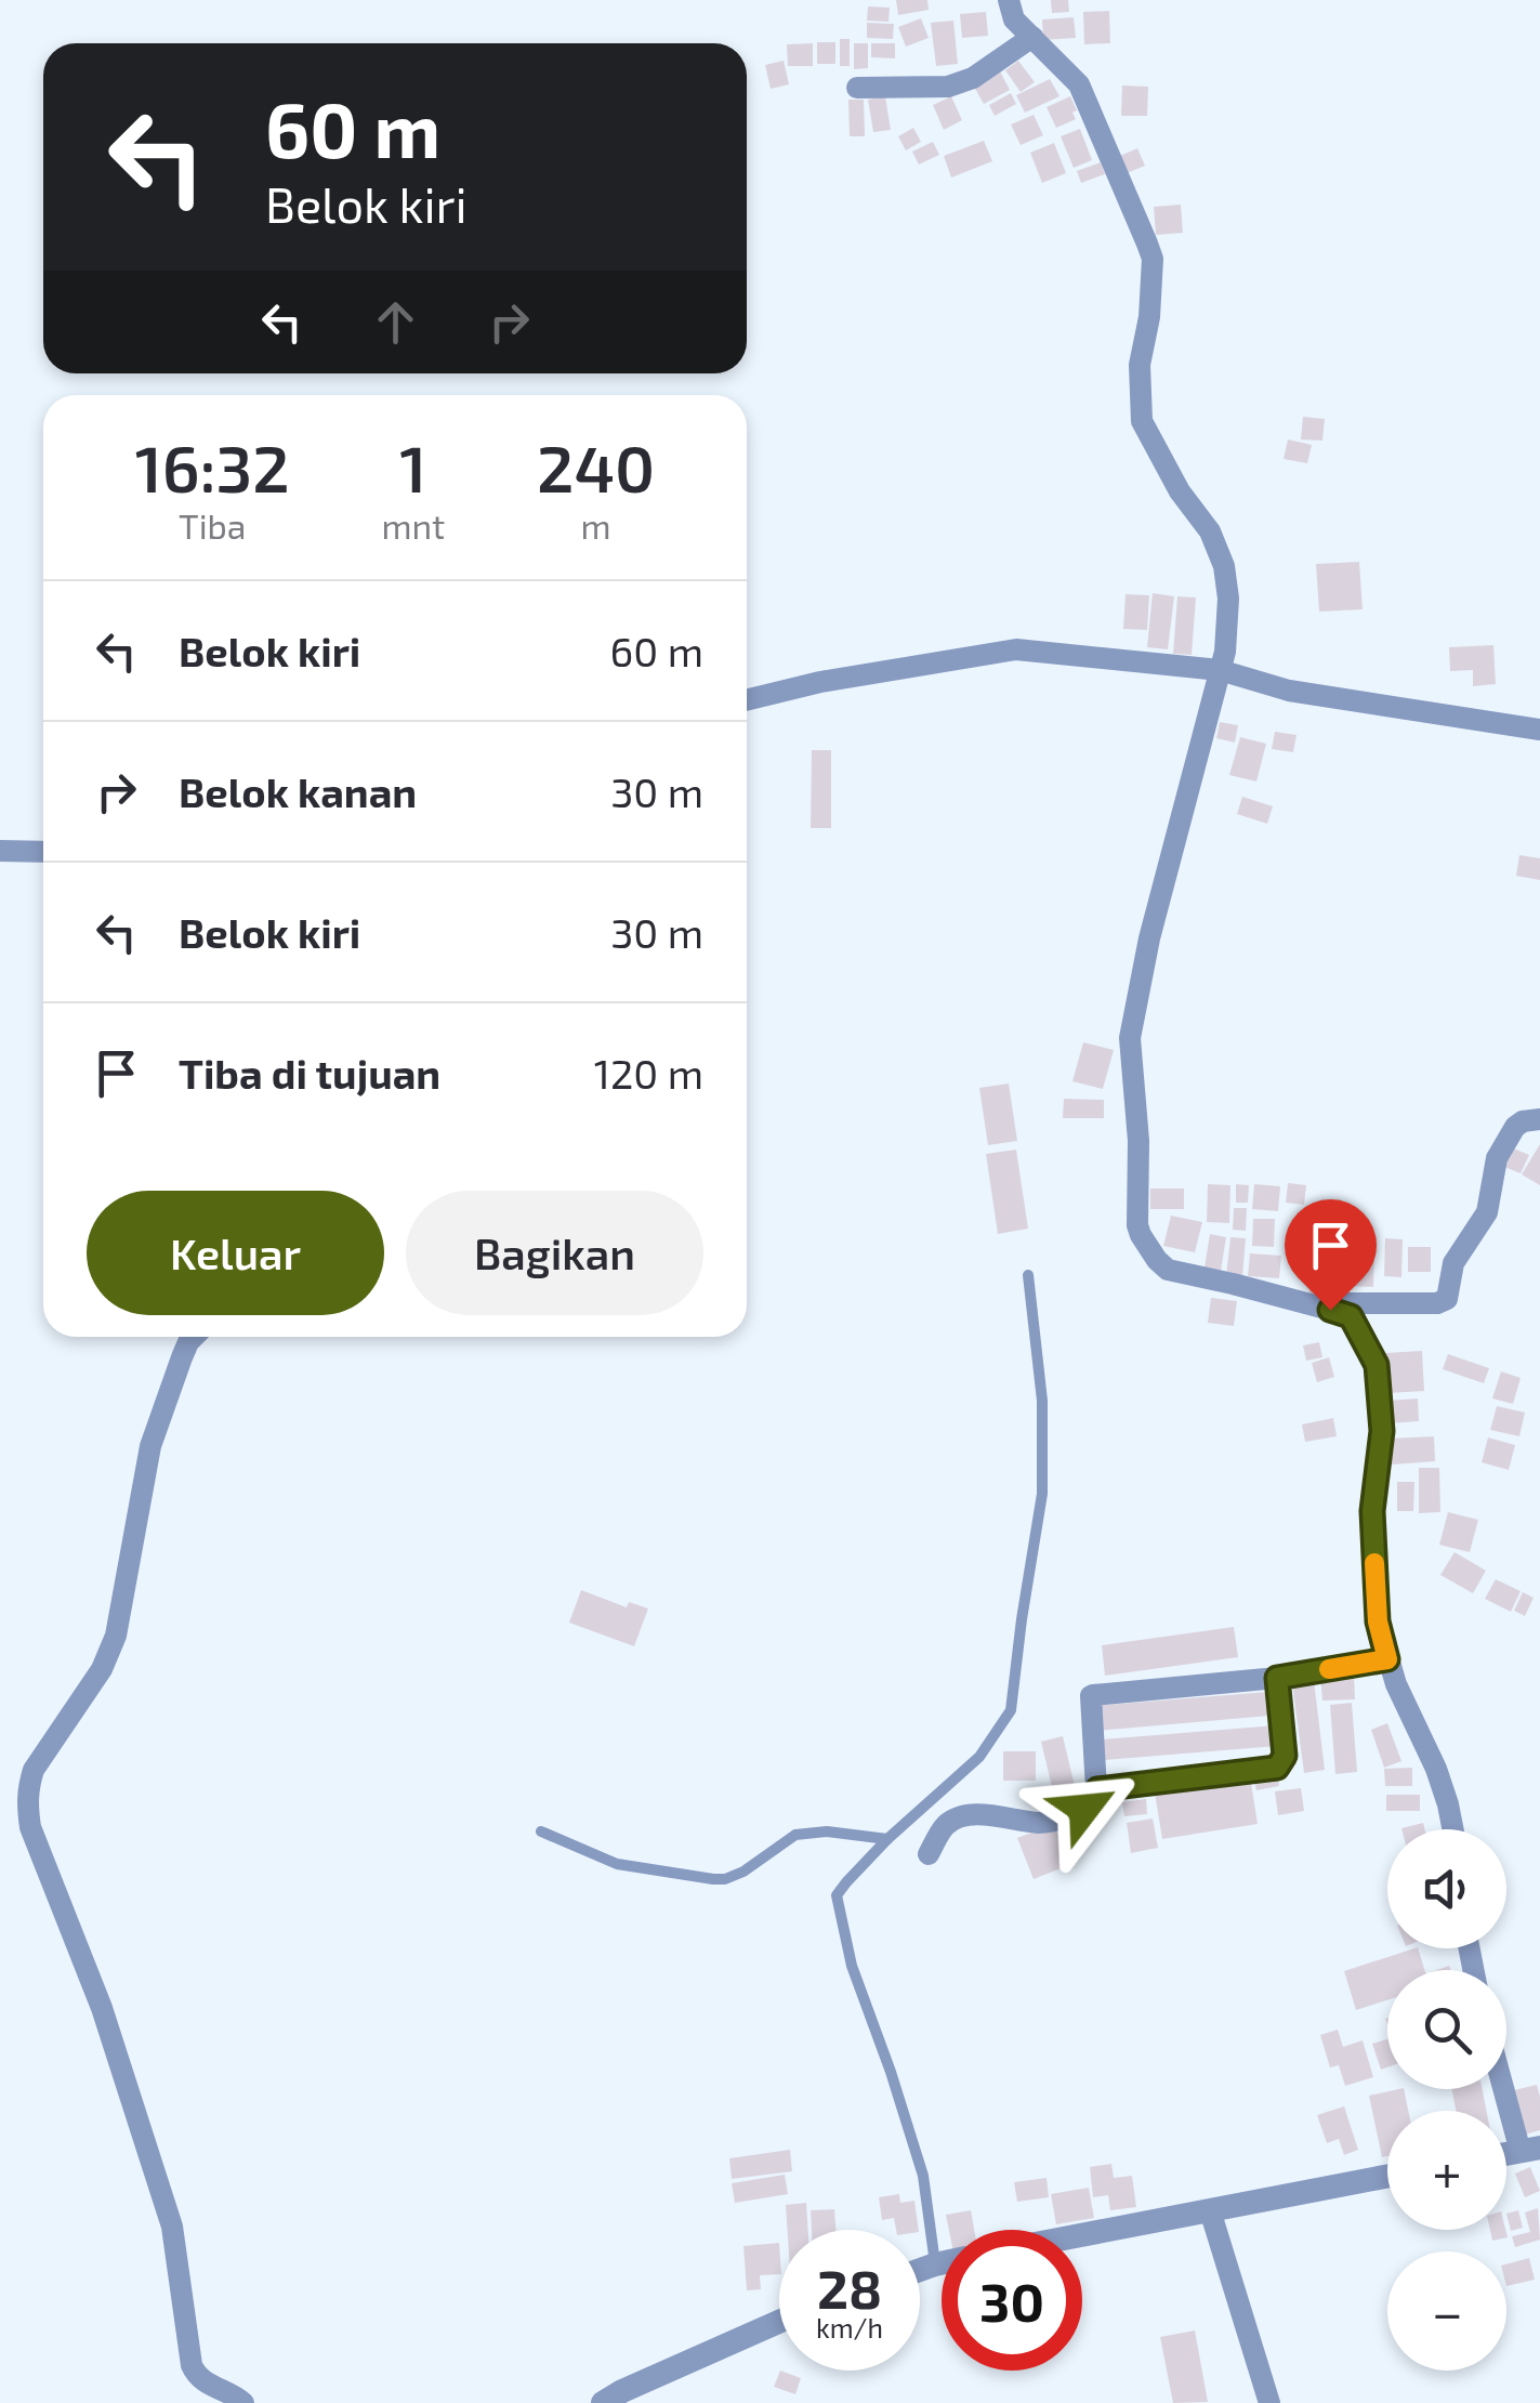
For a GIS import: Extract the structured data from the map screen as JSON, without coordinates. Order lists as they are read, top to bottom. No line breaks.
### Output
{"page":{"turn":["60 m","Belok kiri"],"eta":["16:32","Tiba","1","mnt","240","m"],"list":[{"name":"Belok kiri","value":"60 m"},{"name":"Belok kanan","value":"30 m"},{"name":"Belok kiri","value":"30 m"},{"name":"Tiba di tujuan","value":"120 m"}],"buttons":["Keluar","Bagikan"],"map_buttons":["+","−"],"speed":"28 km/h","limit":"30"}}
